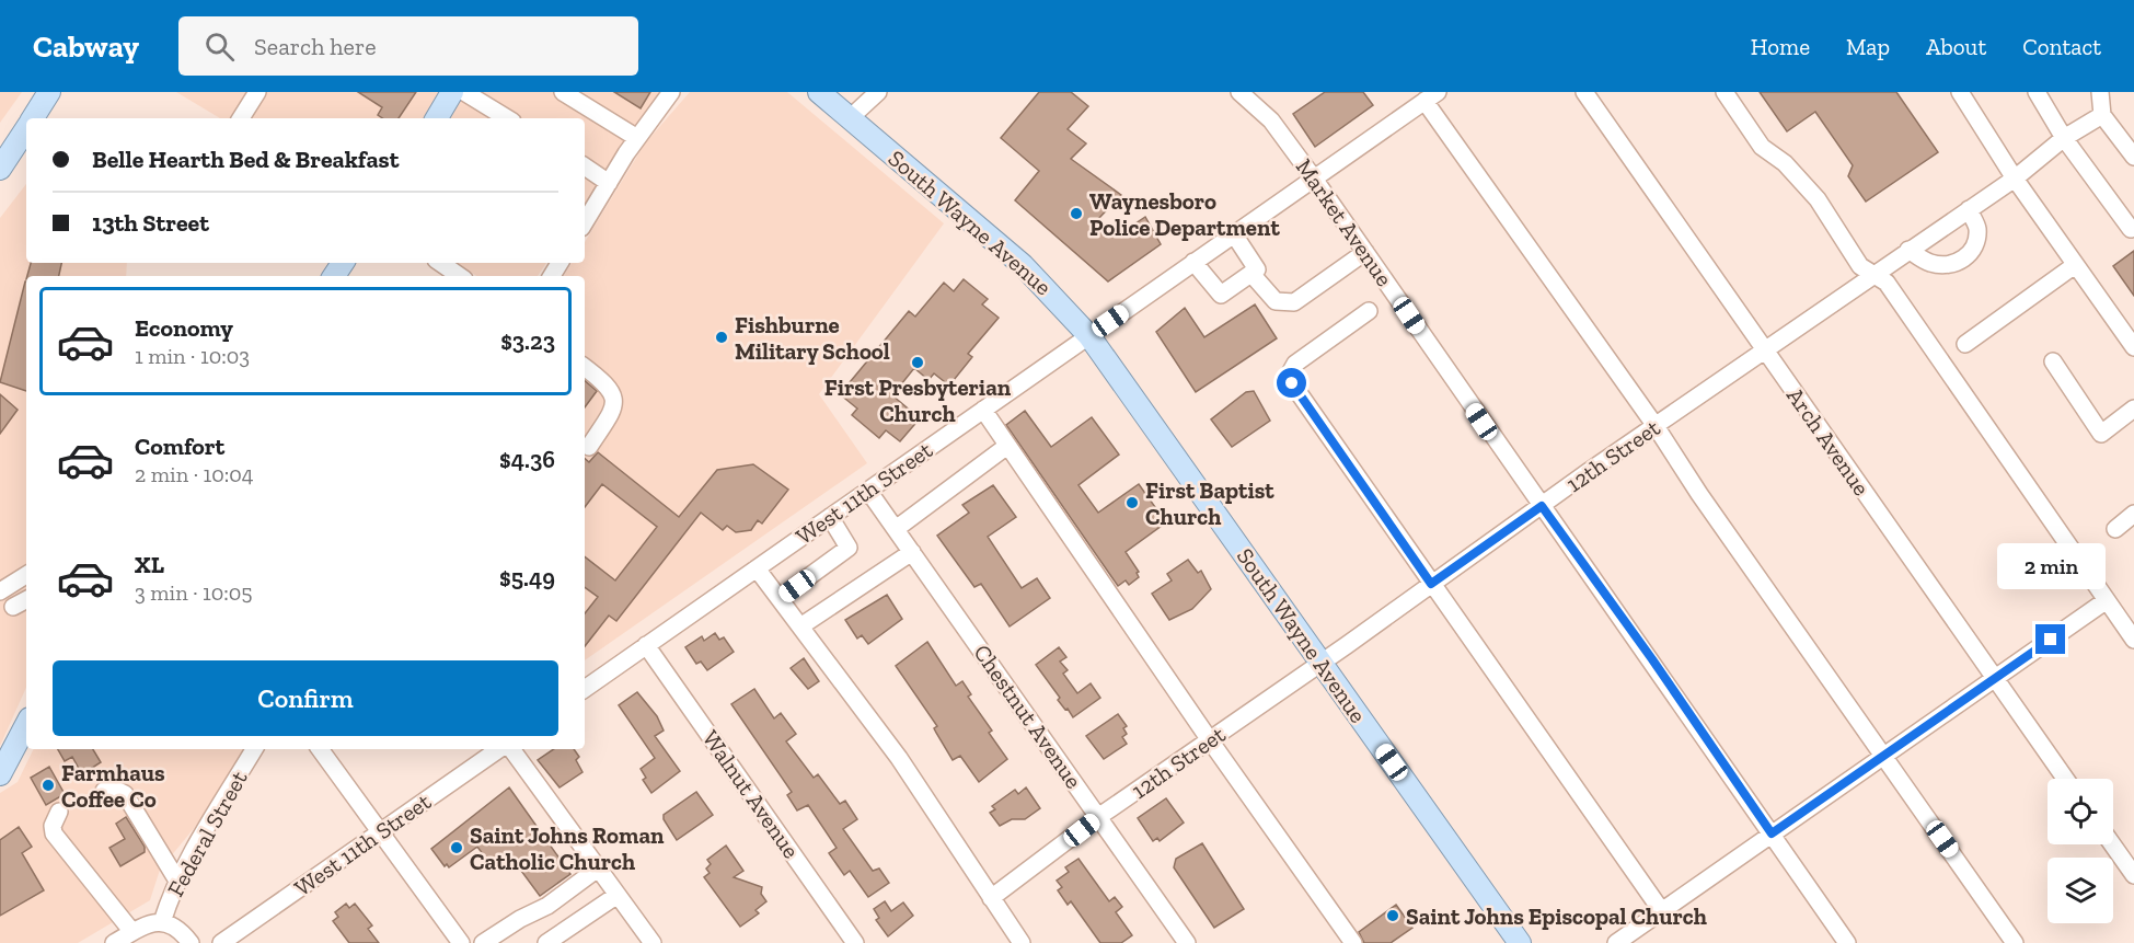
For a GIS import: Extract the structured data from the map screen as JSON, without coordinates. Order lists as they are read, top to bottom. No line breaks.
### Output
{"streets":{"main road":["South Wayne Avenue"],"street":["Market Avenue","Arch Avenue","12th Street","West 11th Street","Chestnut Avenue","Walnut Avenue","Federal Street"]},"crossings":[["South Wayne Avenue","12th Street"],["South Wayne Avenue","West 11th Street"],["Market Avenue","12th Street"],["Market Avenue","West 11th Street"],["Arch Avenue","12th Street"],["12th Street","Chestnut Avenue"],["West 11th Street","Chestnut Avenue"],["West 11th Street","Walnut Avenue"]],"places":["Waynesboro Police Department","Fishburne Military School","First Presbyterian Church","First Baptist Church","Farmhaus Coffee Co","Saint Johns Roman Catholic Church","Saint Johns Episcopal Church"],"page":{"header":"Cabway","search":"Search here","nav":["Home","Map","About","Contact"],"banner":["Belle Hearth Bed & Breakfast","13th Street"],"list":[{"name":"Economy","note":"1 min · 10:03","value":"$3.23"},{"name":"Comfort","note":"2 min · 10:04","value":"$4.36"},{"name":"XL","note":"3 min · 10:05","value":"$5.49"}],"bubble":"2 min","buttons":"Confirm"}}
